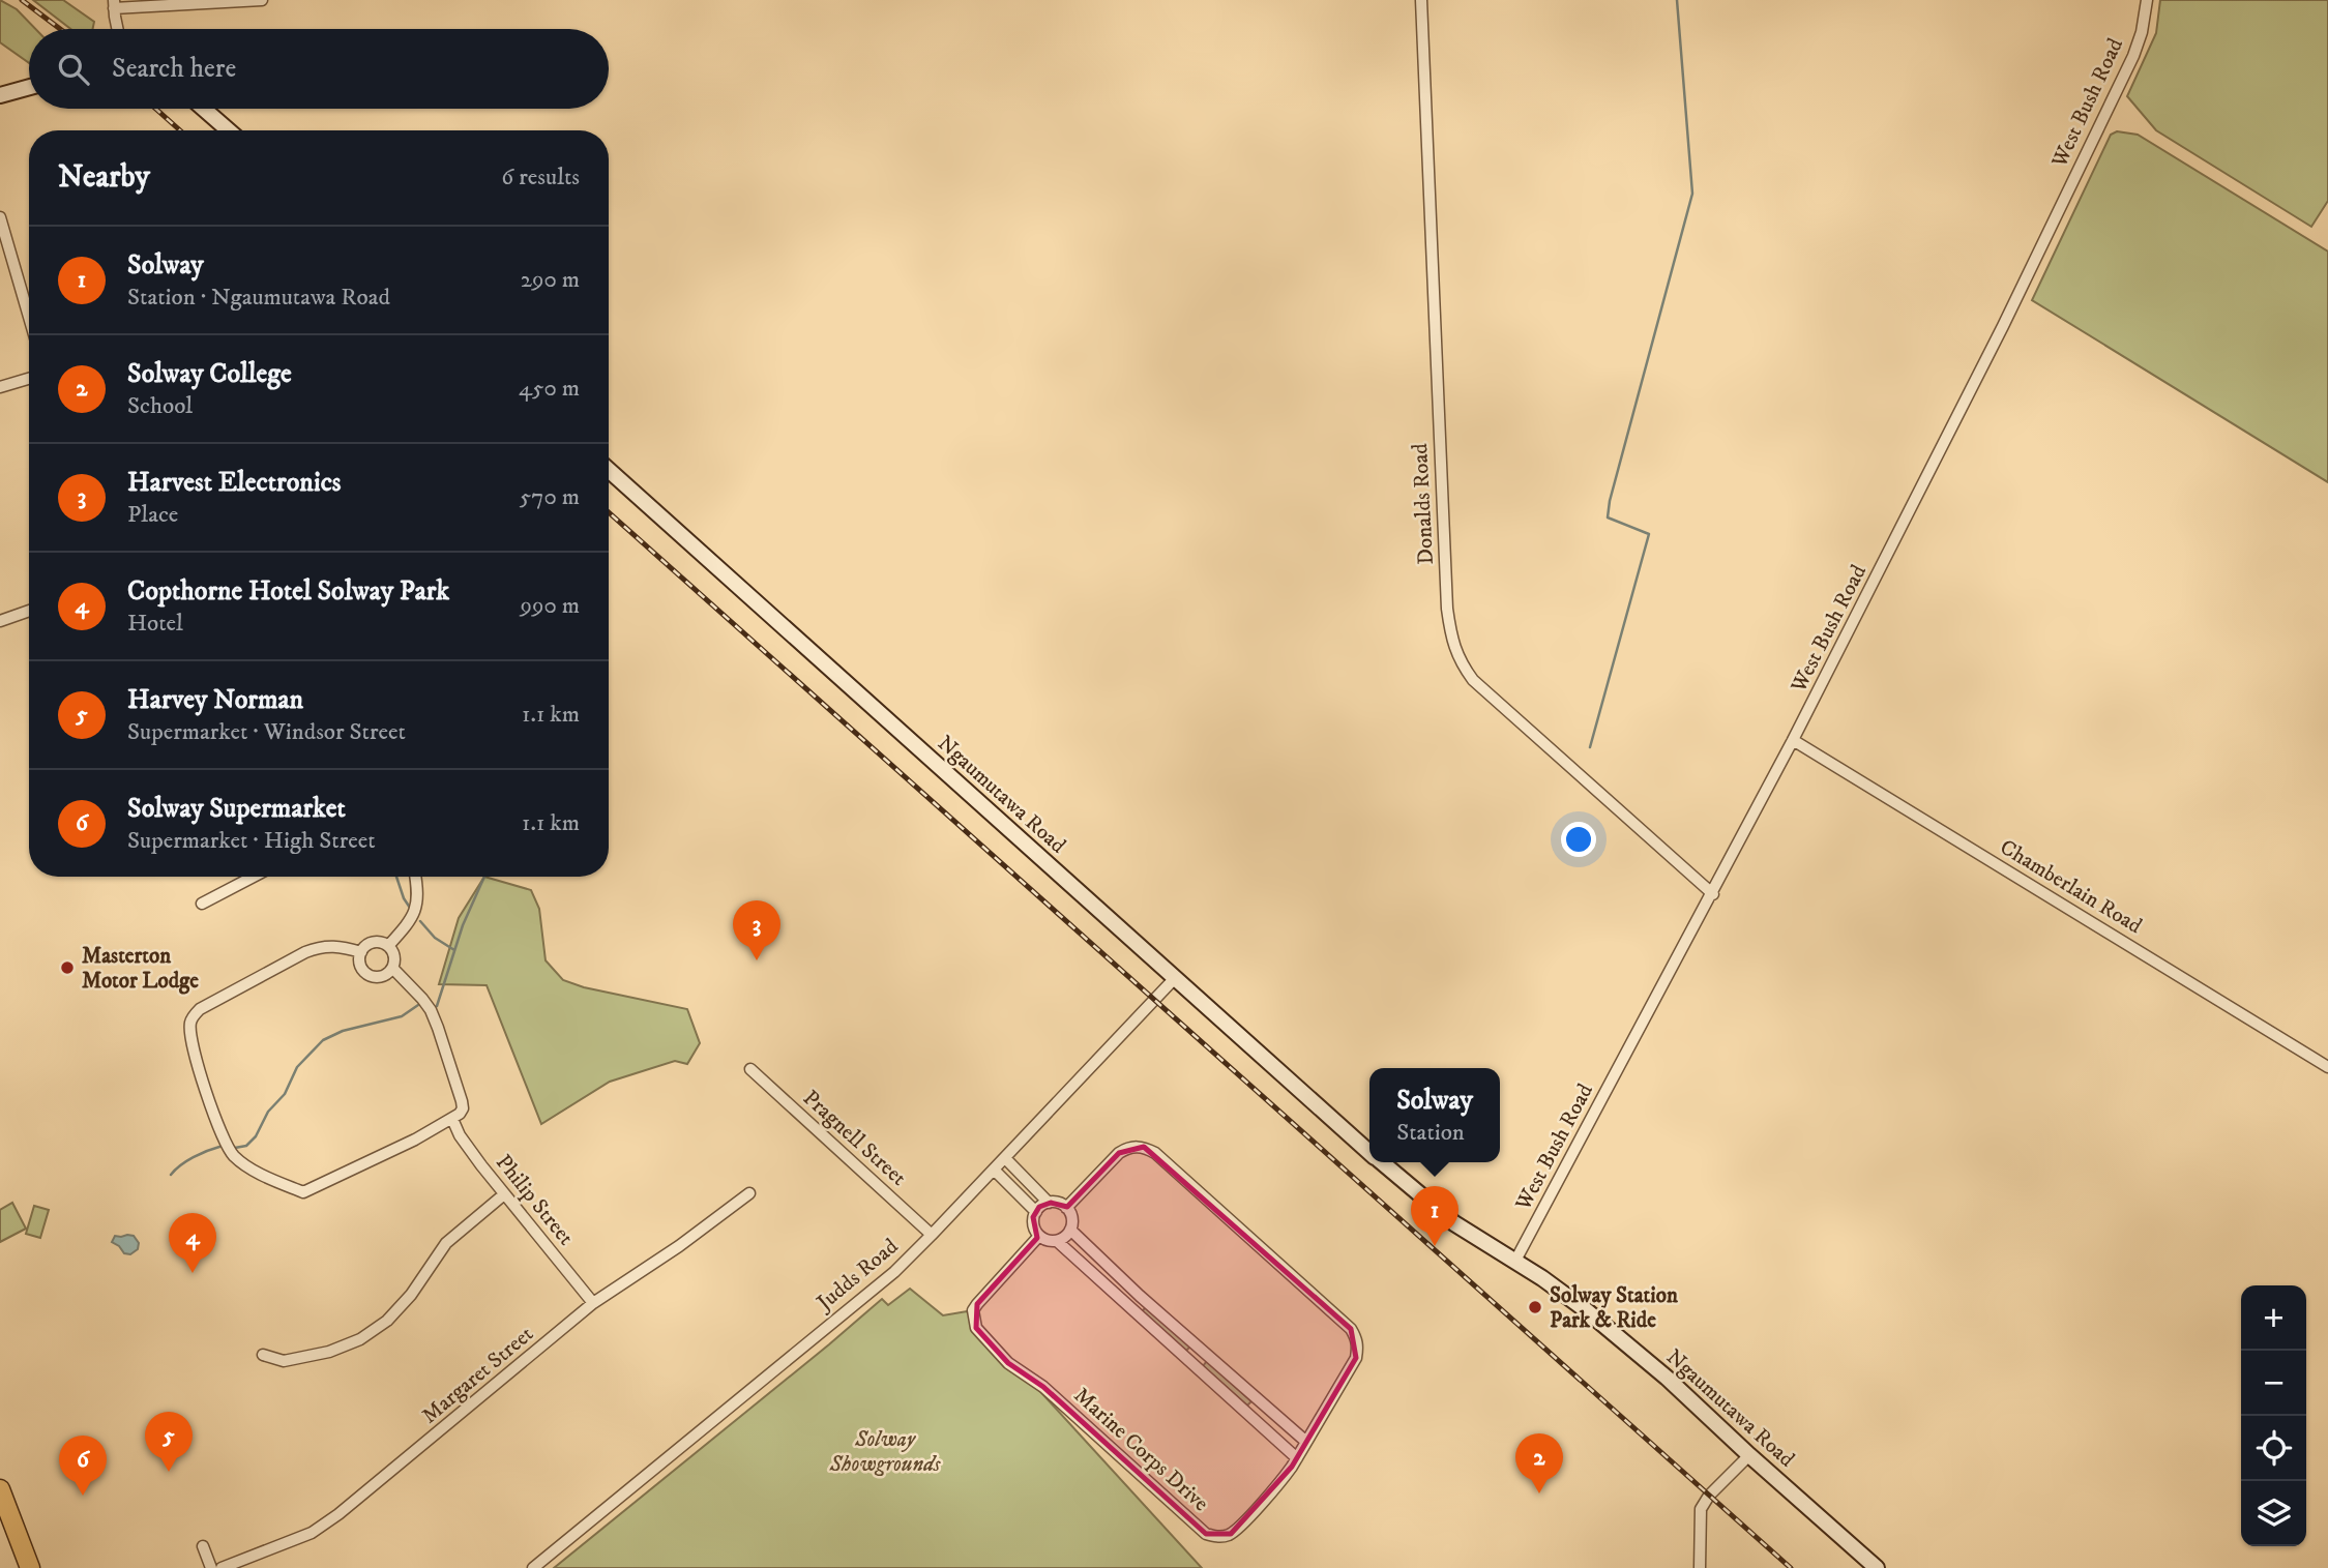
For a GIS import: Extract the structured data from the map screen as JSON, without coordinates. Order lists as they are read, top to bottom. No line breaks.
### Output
{"streets":{"main road":["Ngaumutawa Road"],"street":["West Bush Road","Donalds Road","Chamberlain Road","Pragnell Street","Philip Street","Judds Road","Margaret Street","Marine Corps Drive"]},"crossings":[["West Bush Road","Donalds Road"],["West Bush Road","Ngaumutawa Road"],["West Bush Road","Chamberlain Road"],["Ngaumutawa Road","Judds Road"],["Pragnell Street","Judds Road"],["Philip Street","Margaret Street"]],"parks":["Solway Showgrounds"],"places":["Masterton Motor Lodge","Solway Station Park & Ride"],"page":{"search":"Search here","heading":["Nearby","6 results"],"list":[{"mark":"1","name":"Solway","note":"Station · Ngaumutawa Road","value":"290 m"},{"mark":"2","name":"Solway College","note":"School","value":"450 m"},{"mark":"3","name":"Harvest Electronics","note":"Place","value":"570 m"},{"mark":"4","name":"Copthorne Hotel Solway Park","note":"Hotel","value":"990 m"},{"mark":"5","name":"Harvey Norman","note":"Supermarket · Windsor Street","value":"1.1 km"},{"mark":"6","name":"Solway Supermarket","note":"Supermarket · High Street","value":"1.1 km"}],"pins":["3","1","4","5","2","6"],"popup":["Solway","Station"],"map_buttons":["+","−"]}}
